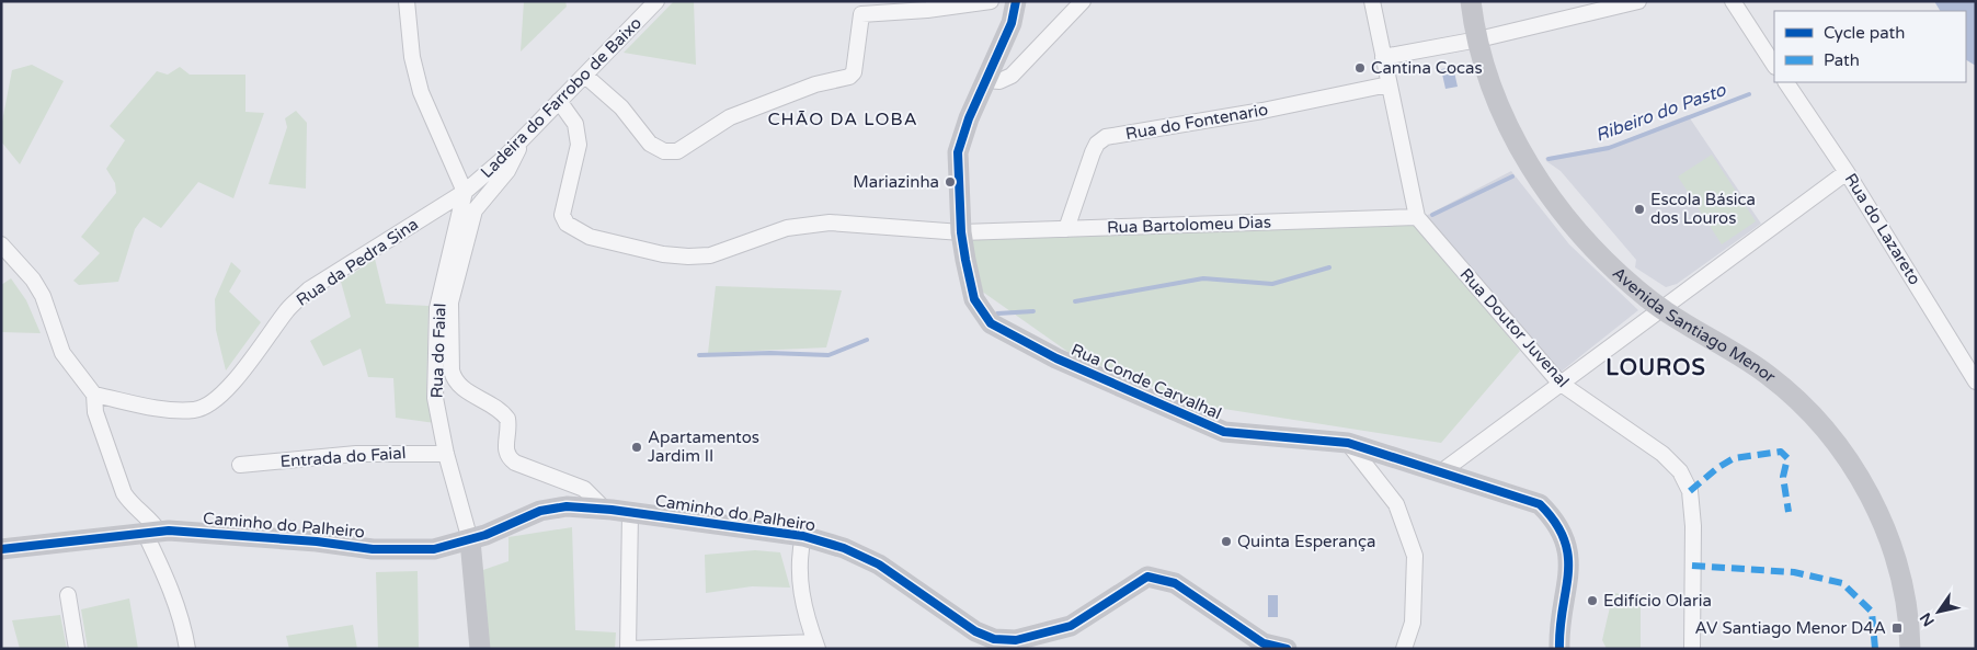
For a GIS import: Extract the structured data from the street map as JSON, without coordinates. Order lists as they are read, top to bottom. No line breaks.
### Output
{"streets":{"street":["Ladeira do Farrobo de Baixo","Rua do Fontenario","Rua Bartolomeu Dias","Rua do Lazareto","Rua da Pedra Sina","Avenida Santiago Menor","Rua Doutor Juvenal","Rua do Faial","Rua Conde Carvalhal","Entrada do Faial","Caminho do Palheiro"]},"crossings":[["Ladeira do Farrobo de Baixo","Rua Bartolomeu Dias"],["Ladeira do Farrobo de Baixo","Rua da Pedra Sina"],["Ladeira do Farrobo de Baixo","Rua do Faial"],["Rua do Fontenario","Rua Bartolomeu Dias"],["Rua do Fontenario","Rua Doutor Juvenal"],["Rua Bartolomeu Dias","Rua Doutor Juvenal"],["Rua Bartolomeu Dias","Rua Conde Carvalhal"],["Rua da Pedra Sina","Rua do Faial"],["Rua do Faial","Entrada do Faial"],["Rua do Faial","Caminho do Palheiro"]],"districts":["CHÃO DA LOBA","LOUROS"],"water":["Ribeiro do Pasto"],"places":{"other":["Cantina Cocas","Mariazinha","Escola Básica dos Louros","Apartamentos Jardim II","Quinta Esperança","Edifício Olaria"],"transit":["AV Santiago Menor D4A"]},"legend":["Cycle path","Path"],"north":"bottom left"}
